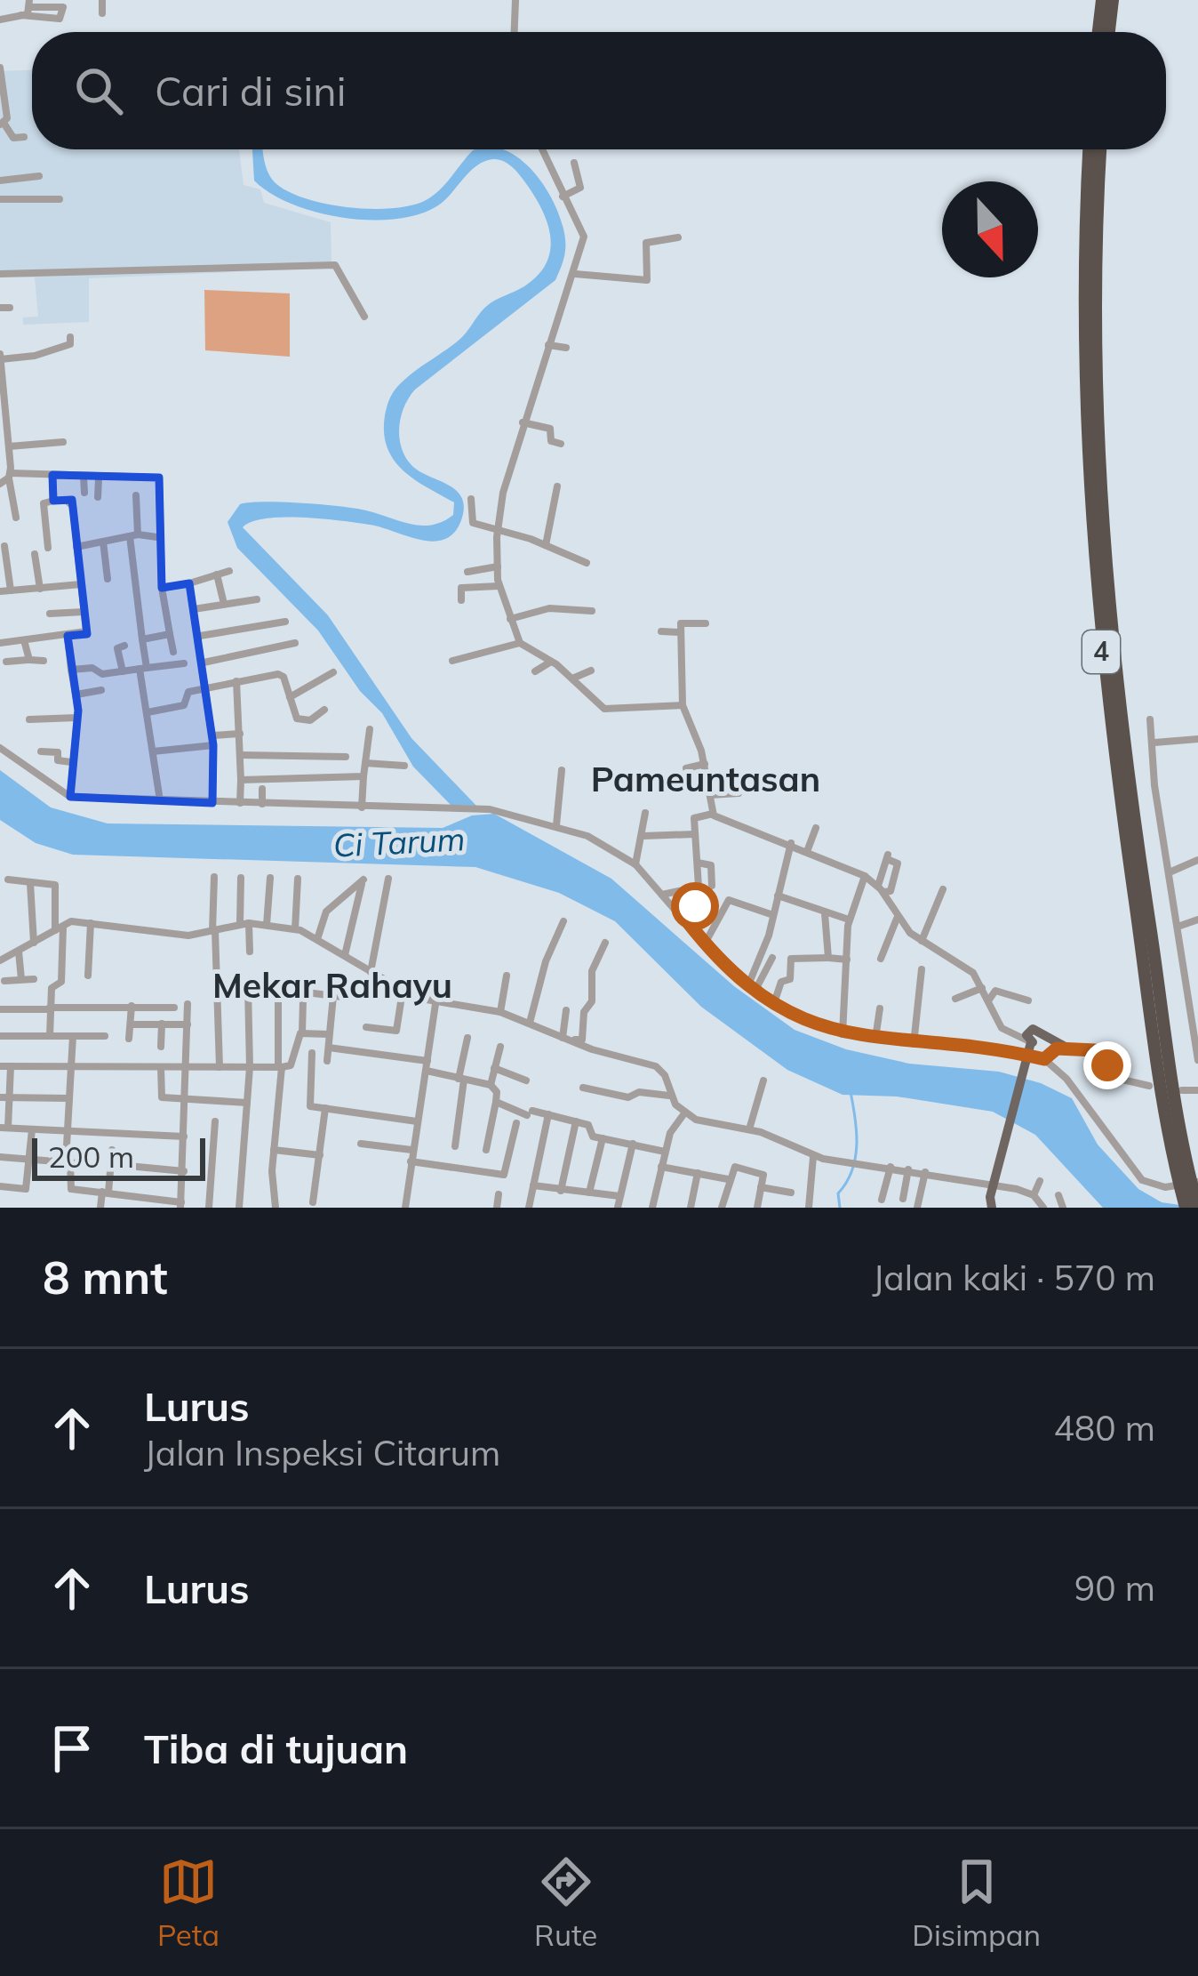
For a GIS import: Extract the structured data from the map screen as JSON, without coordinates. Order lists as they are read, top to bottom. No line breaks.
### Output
{"streets":{"highway":["4"]},"districts":["Pameuntasan","Mekar Rahayu"],"water":["Ci Tarum"],"scale_bar":"200 m","north":"bottom","page":{"search":"Cari di sini","scale":"200 m","heading":["8 mnt","Jalan kaki · 570 m"],"list":[["Lurus","Jalan Inspeksi Citarum","480 m"],["Lurus","90 m"],"Tiba di tujuan"],"nav":["Peta","Rute","Disimpan"]}}
